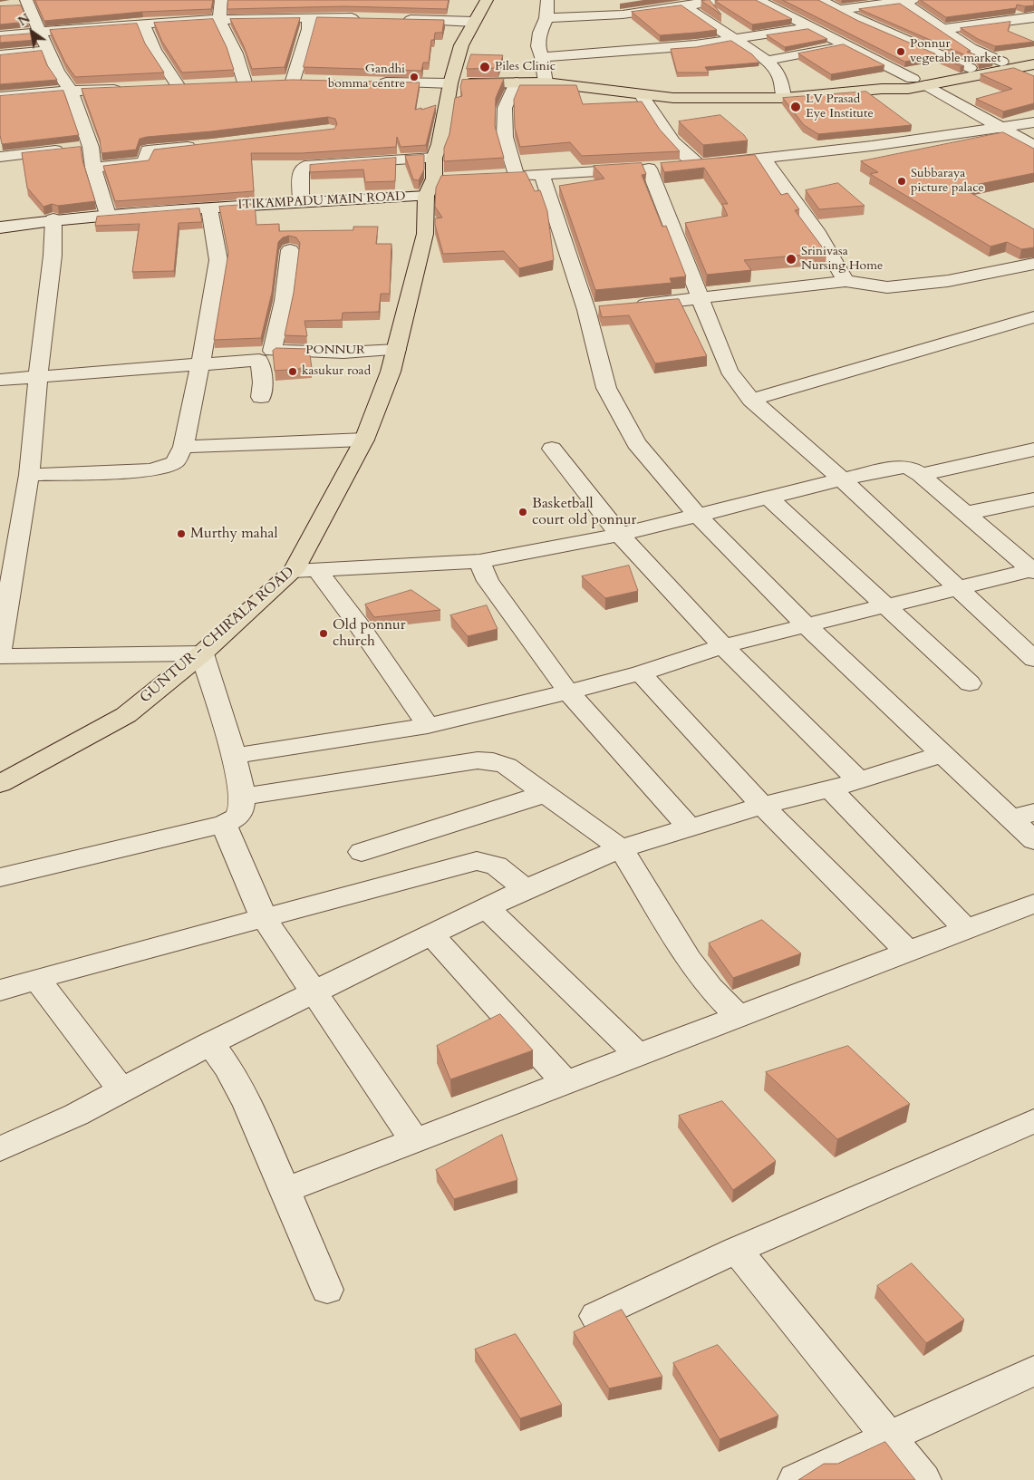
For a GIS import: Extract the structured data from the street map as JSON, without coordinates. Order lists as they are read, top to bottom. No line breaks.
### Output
{"streets":{"main road":["GUNTUR - CHIRALA ROAD"],"street":["ITIKAMPADU MAIN ROAD","PONNUR"]},"crossings":[["ITIKAMPADU MAIN ROAD","GUNTUR - CHIRALA ROAD"],["PONNUR","GUNTUR - CHIRALA ROAD"]],"places":["Ponnur vegetable market","Piles Clinic","Gandhi bomma centre","LV Prasad Eye Institute","Subbaraya picture palace","Srinivasa Nursing Home","kasukur road","Basketball court old ponnur","Murthy mahal","Old ponnur church"],"north":"top left"}
